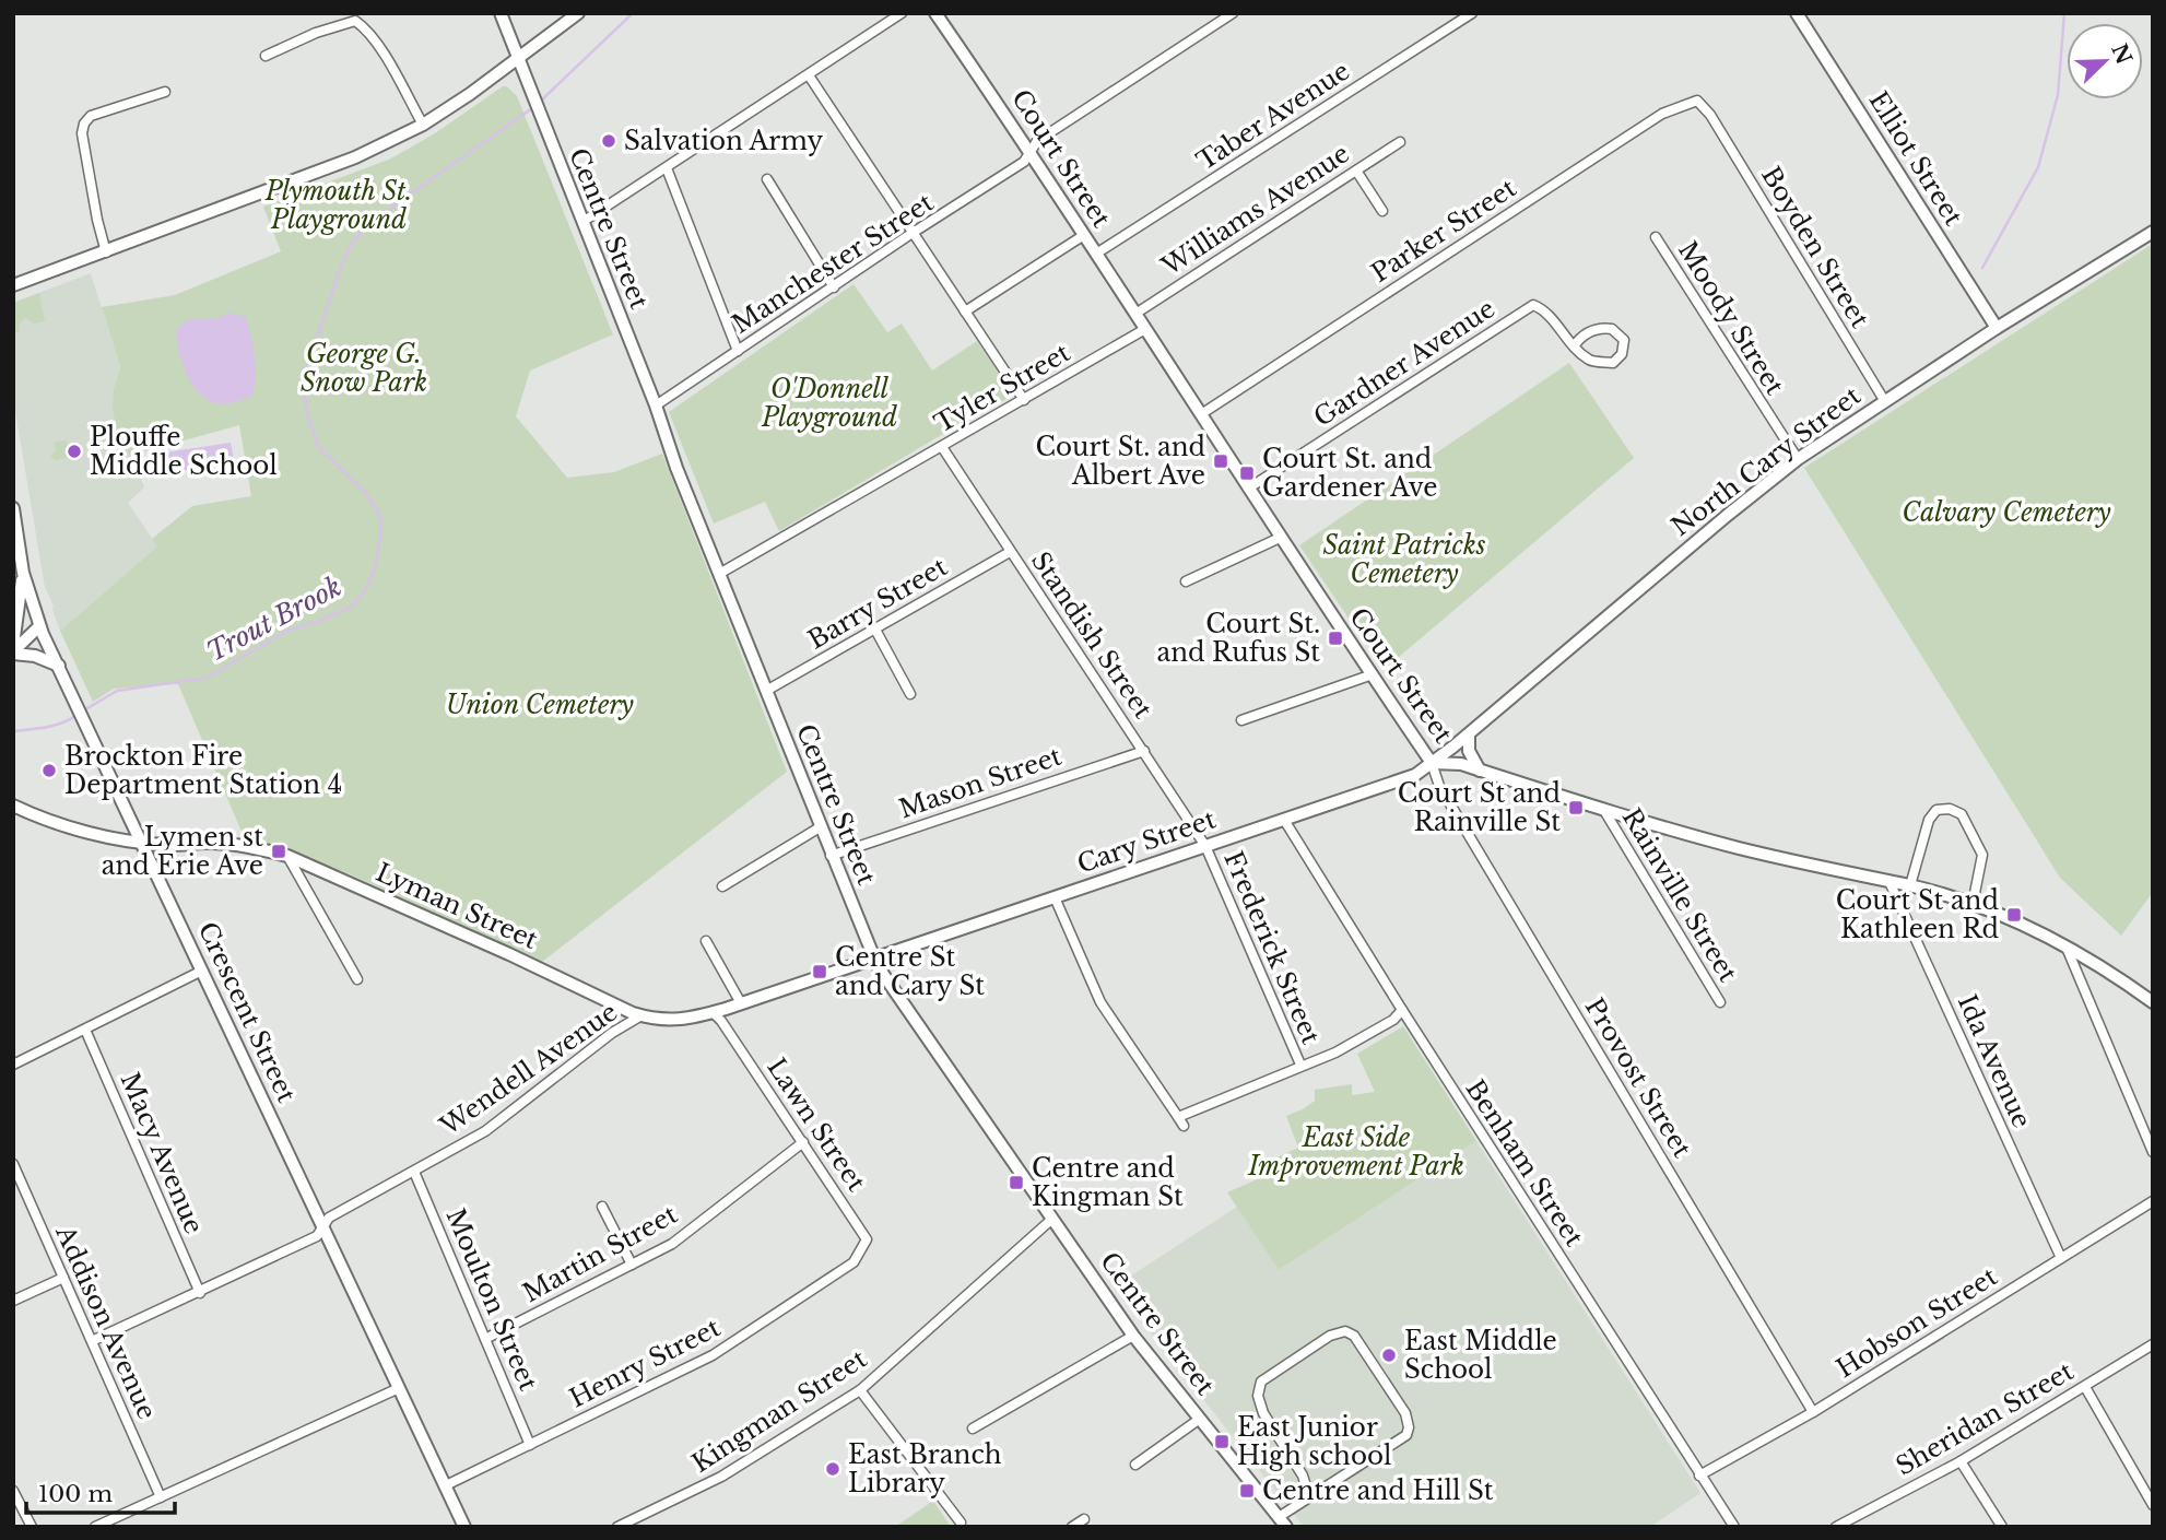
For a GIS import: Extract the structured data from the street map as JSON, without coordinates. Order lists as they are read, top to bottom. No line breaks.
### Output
{"streets":{"main road":["Court Street","Elliot Street","Centre Street","North Cary Street","Cary Street","Lyman Street","Crescent Street"],"street":["Taber Avenue","Williams Avenue","Parker Street","Boyden Street","Manchester Street","Moody Street","Gardner Avenue","Tyler Street","Barry Street","Standish Street","Mason Street","Rainville Street","Frederick Street","Ida Avenue","Wendell Avenue","Provost Street","Lawn Street","Macy Avenue","Benham Street","Martin Street","Moulton Street","Addison Avenue","Hobson Street","Henry Street","Kingman Street","Sheridan Street"]},"crossings":[["Taber Avenue","Court Street"],["Court Street","Williams Avenue"],["Court Street","Parker Street"],["Court Street","Manchester Street"],["Court Street","Gardner Avenue"],["Court Street","Tyler Street"],["Court Street","North Cary Street"],["Court Street","Cary Street"],["Court Street","Rainville Street"],["Court Street","Ida Avenue"],["Court Street","Provost Street"],["Elliot Street","North Cary Street"],["Centre Street","Manchester Street"],["Centre Street","Tyler Street"],["Centre Street","Barry Street"],["Centre Street","Mason Street"],["Centre Street","Cary Street"],["Centre Street","Lyman Street"],["Centre Street","Kingman Street"],["Parker Street","Boyden Street"],["Boyden Street","North Cary Street"],["Moody Street","North Cary Street"],["Tyler Street","Standish Street"],["North Cary Street","Cary Street"],["North Cary Street","Provost Street"],["Barry Street","Standish Street"],["Standish Street","Mason Street"],["Standish Street","Cary Street"],["Standish Street","Frederick Street"],["Cary Street","Lyman Street"],["Cary Street","Frederick Street"],["Cary Street","Provost Street"],["Cary Street","Benham Street"],["Lyman Street","Crescent Street"],["Lyman Street","Wendell Avenue"],["Lyman Street","Lawn Street"],["Crescent Street","Wendell Avenue"],["Crescent Street","Henry Street"],["Ida Avenue","Hobson Street"],["Wendell Avenue","Macy Avenue"],["Wendell Avenue","Moulton Street"],["Wendell Avenue","Addison Avenue"],["Provost Street","Hobson Street"],["Lawn Street","Martin Street"],["Lawn Street","Henry Street"],["Benham Street","Hobson Street"],["Martin Street","Moulton Street"],["Moulton Street","Henry Street"]],"water":["Trout Brook"],"parks":["Plymouth St. Playground","George G. Snow Park","O'Donnell Playground","Calvary Cemetery","Saint Patricks Cemetery","Union Cemetery","East Side Improvement Park"],"places":{"other":["Salvation Army","Plouffe Middle School","Brockton Fire Department Station 4","East Middle School","East Branch Library"],"transit":["Court St. and Albert Ave","Court St. and Gardener Ave","Court St. and Rufus St","Court St and Rainville St","Lymen st and Erie Ave","Court St and Kathleen Rd","Centre St and Cary St","Centre and Kingman St","East Junior High school","Centre and Hill St"]},"scale_bar":"100 m","north":"top right"}
